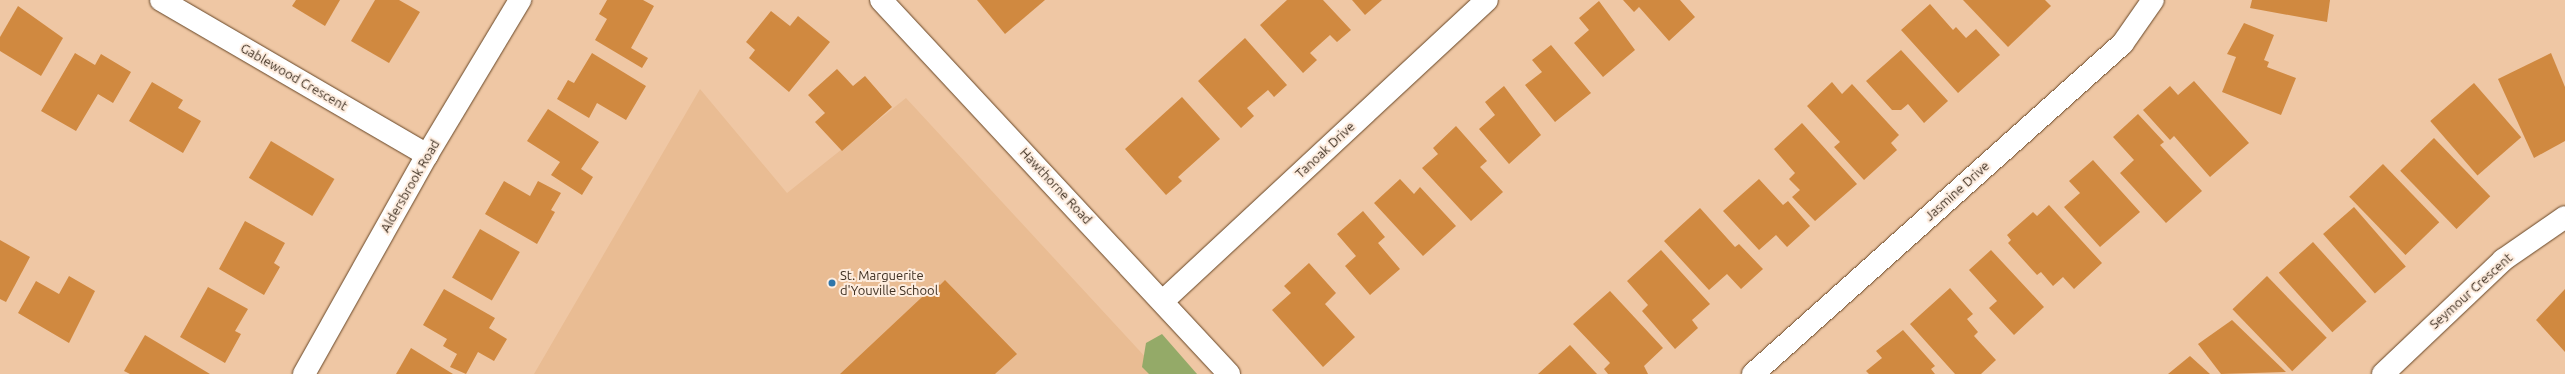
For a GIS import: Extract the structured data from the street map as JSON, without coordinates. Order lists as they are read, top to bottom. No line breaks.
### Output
{"streets":{"street":["Gablewood Crescent","Tanoak Drive","Aldersbrook Road","Hawthorne Road","Jasmine Drive","Seymour Crescent"]},"crossings":[["Gablewood Crescent","Aldersbrook Road"],["Tanoak Drive","Hawthorne Road"]],"places":["St. Marguerite d'Youville School"]}
